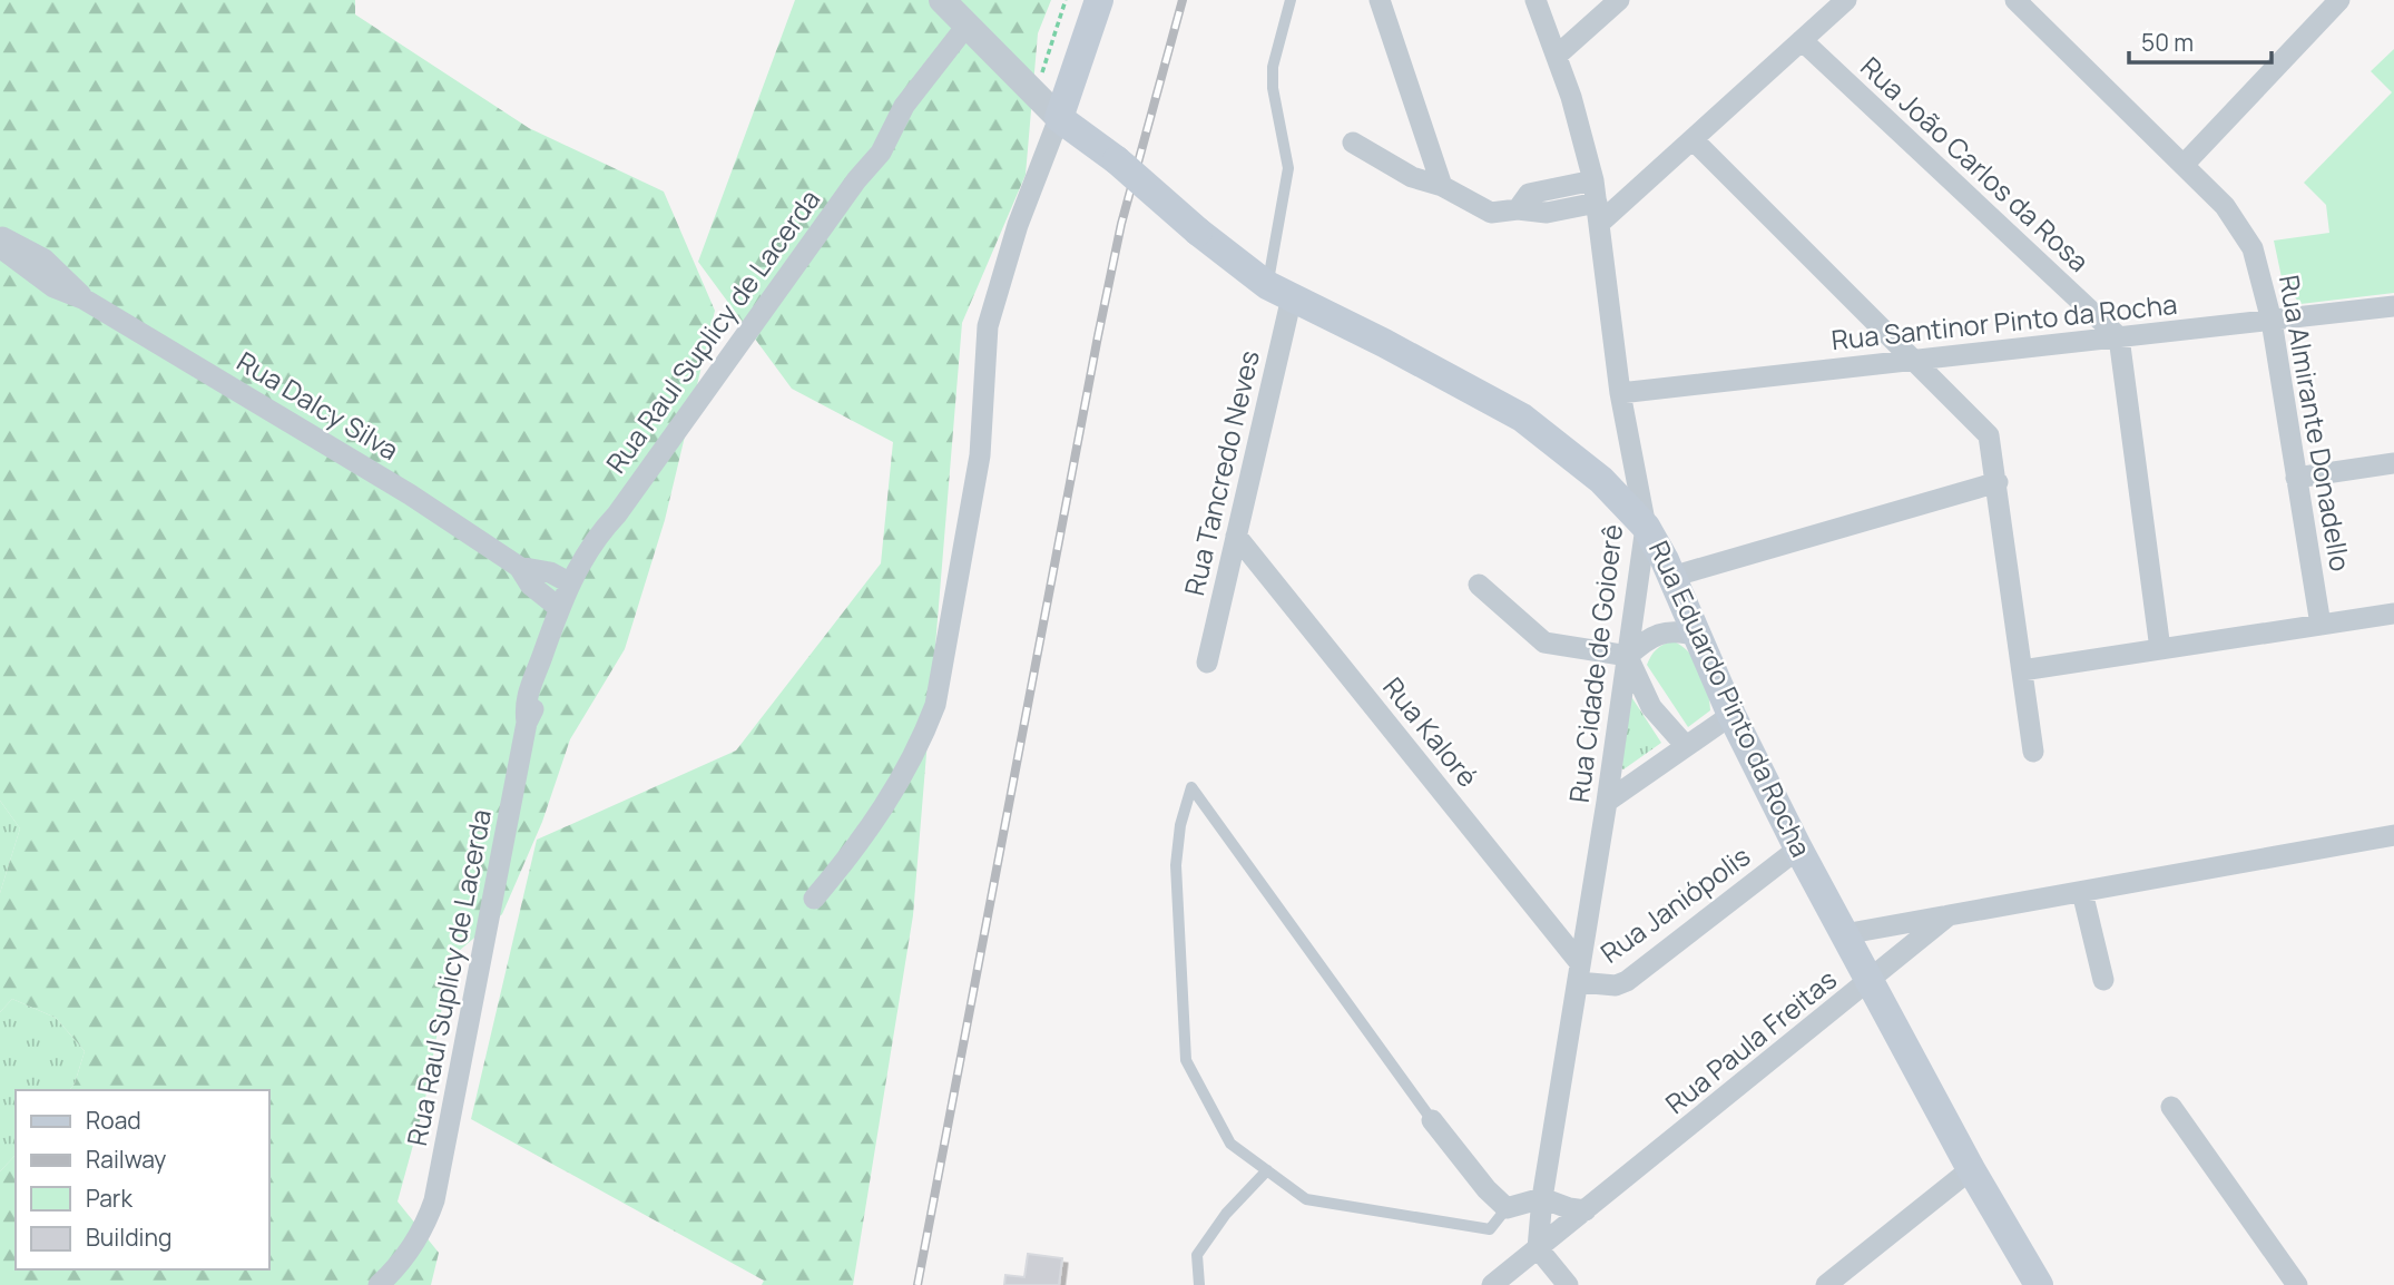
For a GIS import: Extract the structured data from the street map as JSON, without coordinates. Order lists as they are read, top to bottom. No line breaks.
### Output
{"streets":{"main road":["Rua Eduardo Pinto da Rocha"],"street":["Rua João Carlos da Rosa","Rua Santinor Pinto da Rocha","Rua Raul Suplicy de Lacerda","Rua Dalcy Silva","Rua Almirante Donadello","Rua Tancredo Neves","Rua Cidade de Goioerê","Rua Kaloré","Rua Janiópolis","Rua Paula Freitas"]},"crossings":[["Rua João Carlos da Rosa","Rua Santinor Pinto da Rocha"],["Rua Santinor Pinto da Rocha","Rua Almirante Donadello"],["Rua Santinor Pinto da Rocha","Rua Cidade de Goioerê"],["Rua Raul Suplicy de Lacerda","Rua Dalcy Silva"],["Rua Tancredo Neves","Rua Eduardo Pinto da Rocha"],["Rua Tancredo Neves","Rua Kaloré"],["Rua Cidade de Goioerê","Rua Eduardo Pinto da Rocha"],["Rua Cidade de Goioerê","Rua Kaloré"],["Rua Cidade de Goioerê","Rua Janiópolis"],["Rua Cidade de Goioerê","Rua Paula Freitas"],["Rua Eduardo Pinto da Rocha","Rua Janiópolis"],["Rua Eduardo Pinto da Rocha","Rua Paula Freitas"],["Rua Kaloré","Rua Janiópolis"]],"legend":["Road","Railway","Park","Building"],"scale_bar":"50 m"}
